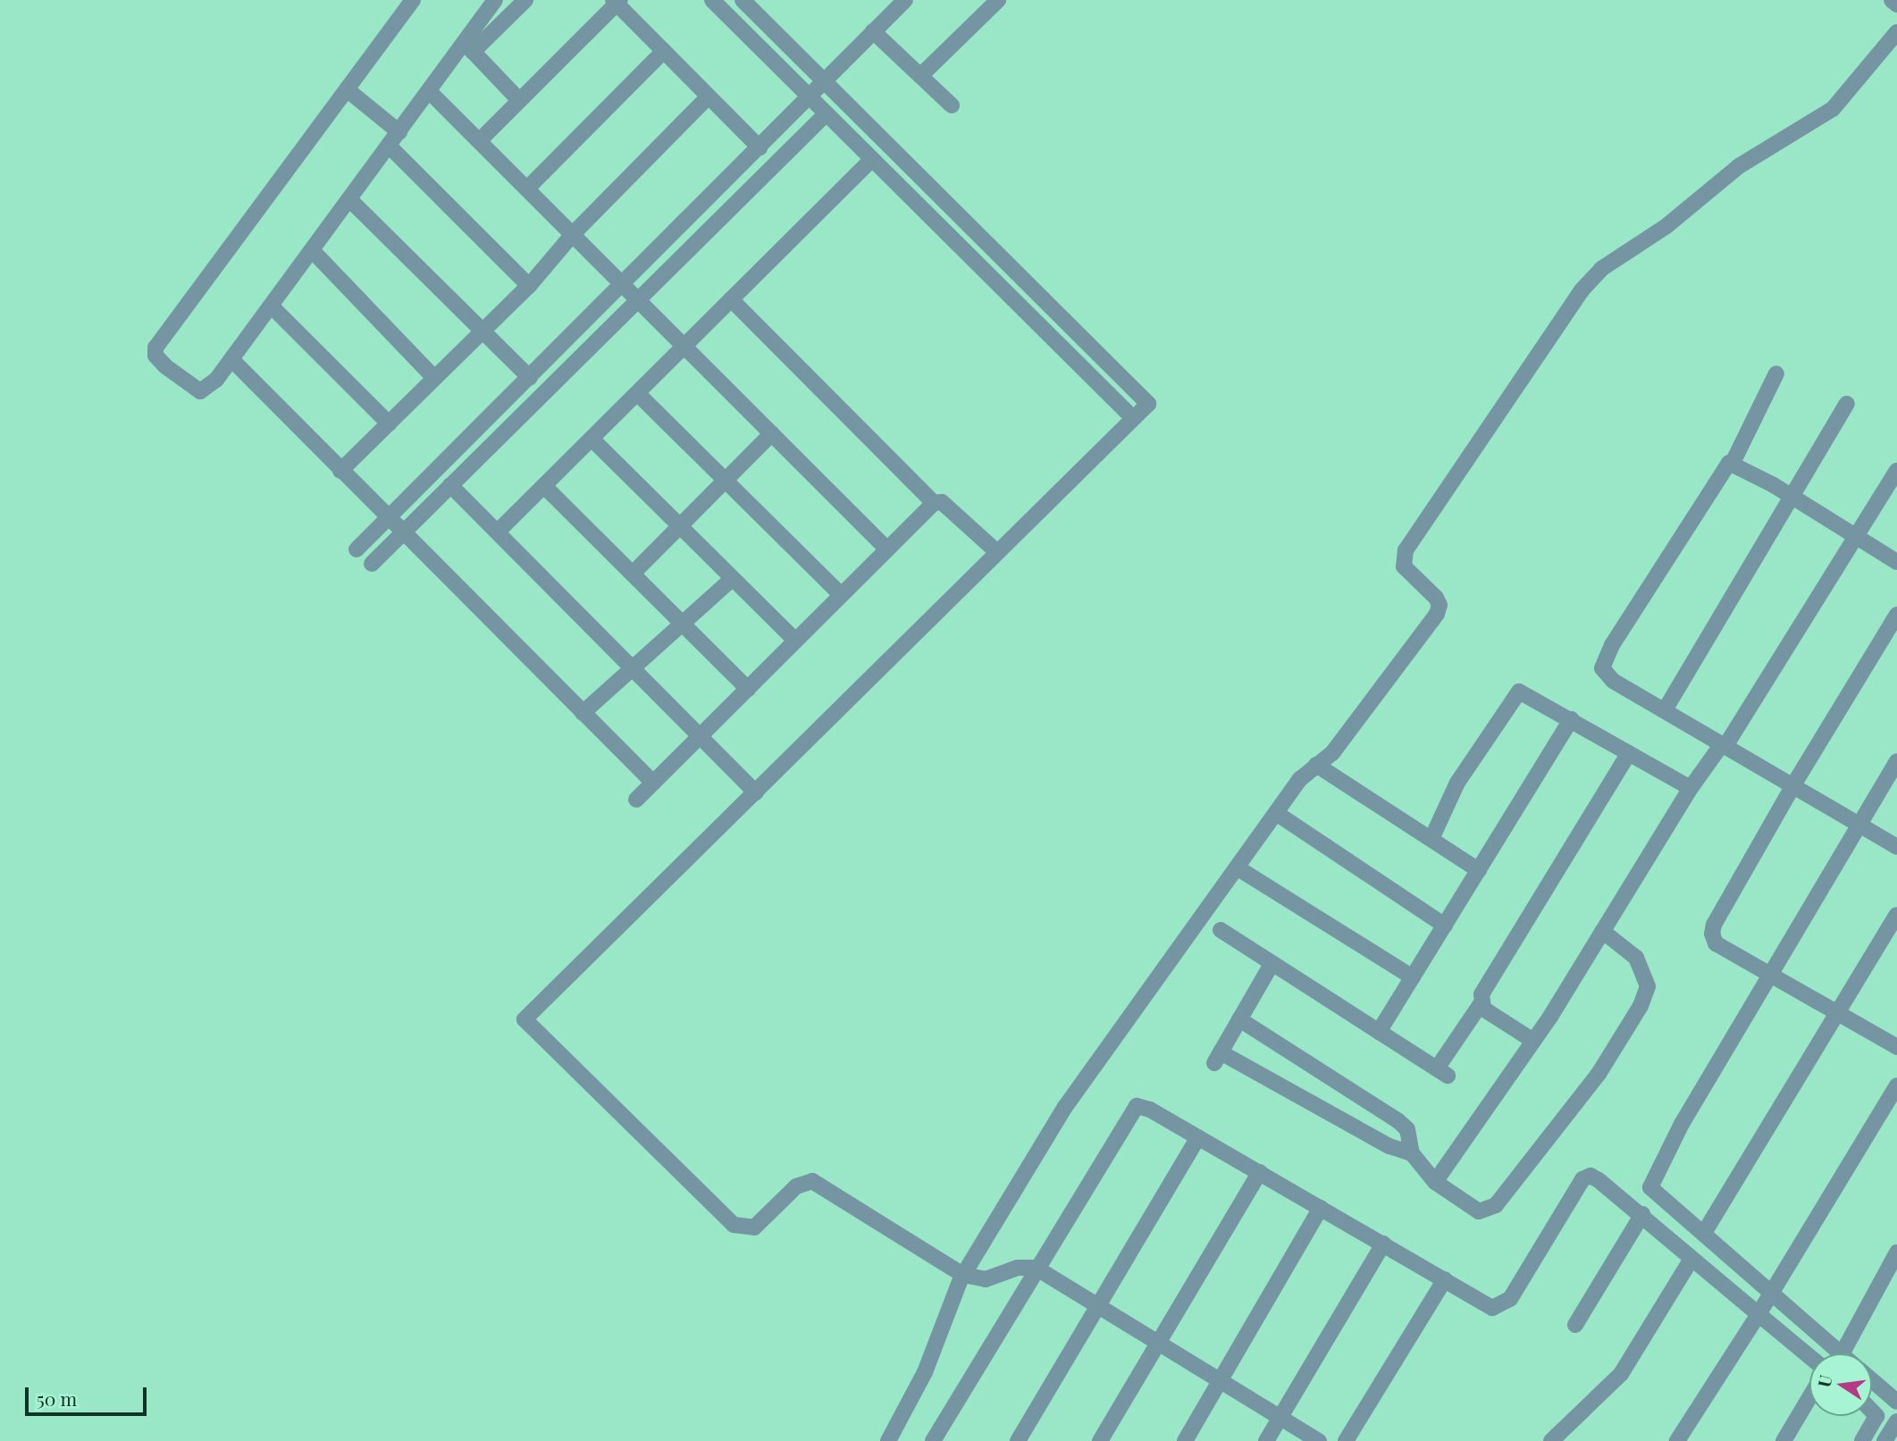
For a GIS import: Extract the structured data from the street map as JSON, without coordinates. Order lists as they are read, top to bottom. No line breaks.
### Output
{"scale_bar":"50 m","north":"left"}
